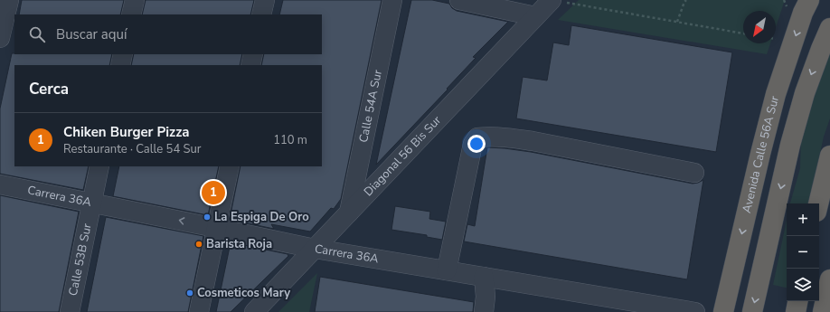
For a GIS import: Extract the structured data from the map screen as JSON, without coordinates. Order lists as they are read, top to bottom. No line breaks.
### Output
{"streets":{"highway":["Avenida Calle 56A Sur"],"street":["Calle 54A Sur","Diagonal 56 Bis Sur","Carrera 36A","Calle 53B Sur"]},"crossings":[["Calle 54A Sur","Diagonal 56 Bis Sur"],["Diagonal 56 Bis Sur","Carrera 36A"],["Carrera 36A","Calle 53B Sur"]],"places":["La Espiga De Oro","Barista Roja","Cosmeticos Mary"],"north":"bottom left","page":{"search":"Buscar aquí","heading":"Cerca","list":[{"mark":"1","name":"Chiken Burger Pizza","note":"Restaurante · Calle 54 Sur","value":"110 m"}],"pins":"1","map_buttons":["+","−"]}}
